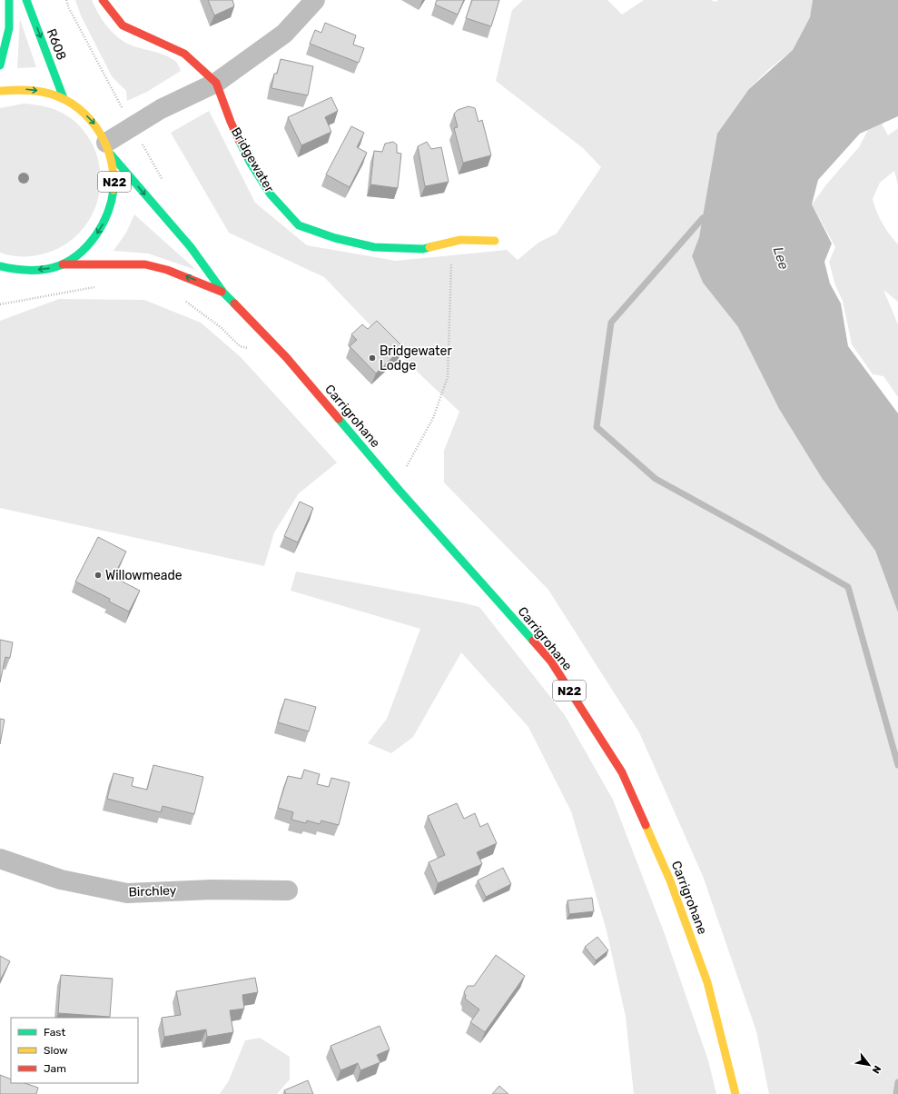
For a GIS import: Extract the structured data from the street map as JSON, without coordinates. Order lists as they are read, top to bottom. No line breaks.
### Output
{"streets":{"main road":["R608","Bridgewater","N22","Carrigrohane"],"street":["Birchley"]},"crossings":[["R608","N22"],["N22","Carrigrohane"]],"one_way":["R608"],"water":["Lee"],"places":["Bridgewater Lodge","Willowmeade"],"legend":["Fast","Slow","Jam"],"north":"bottom right"}
